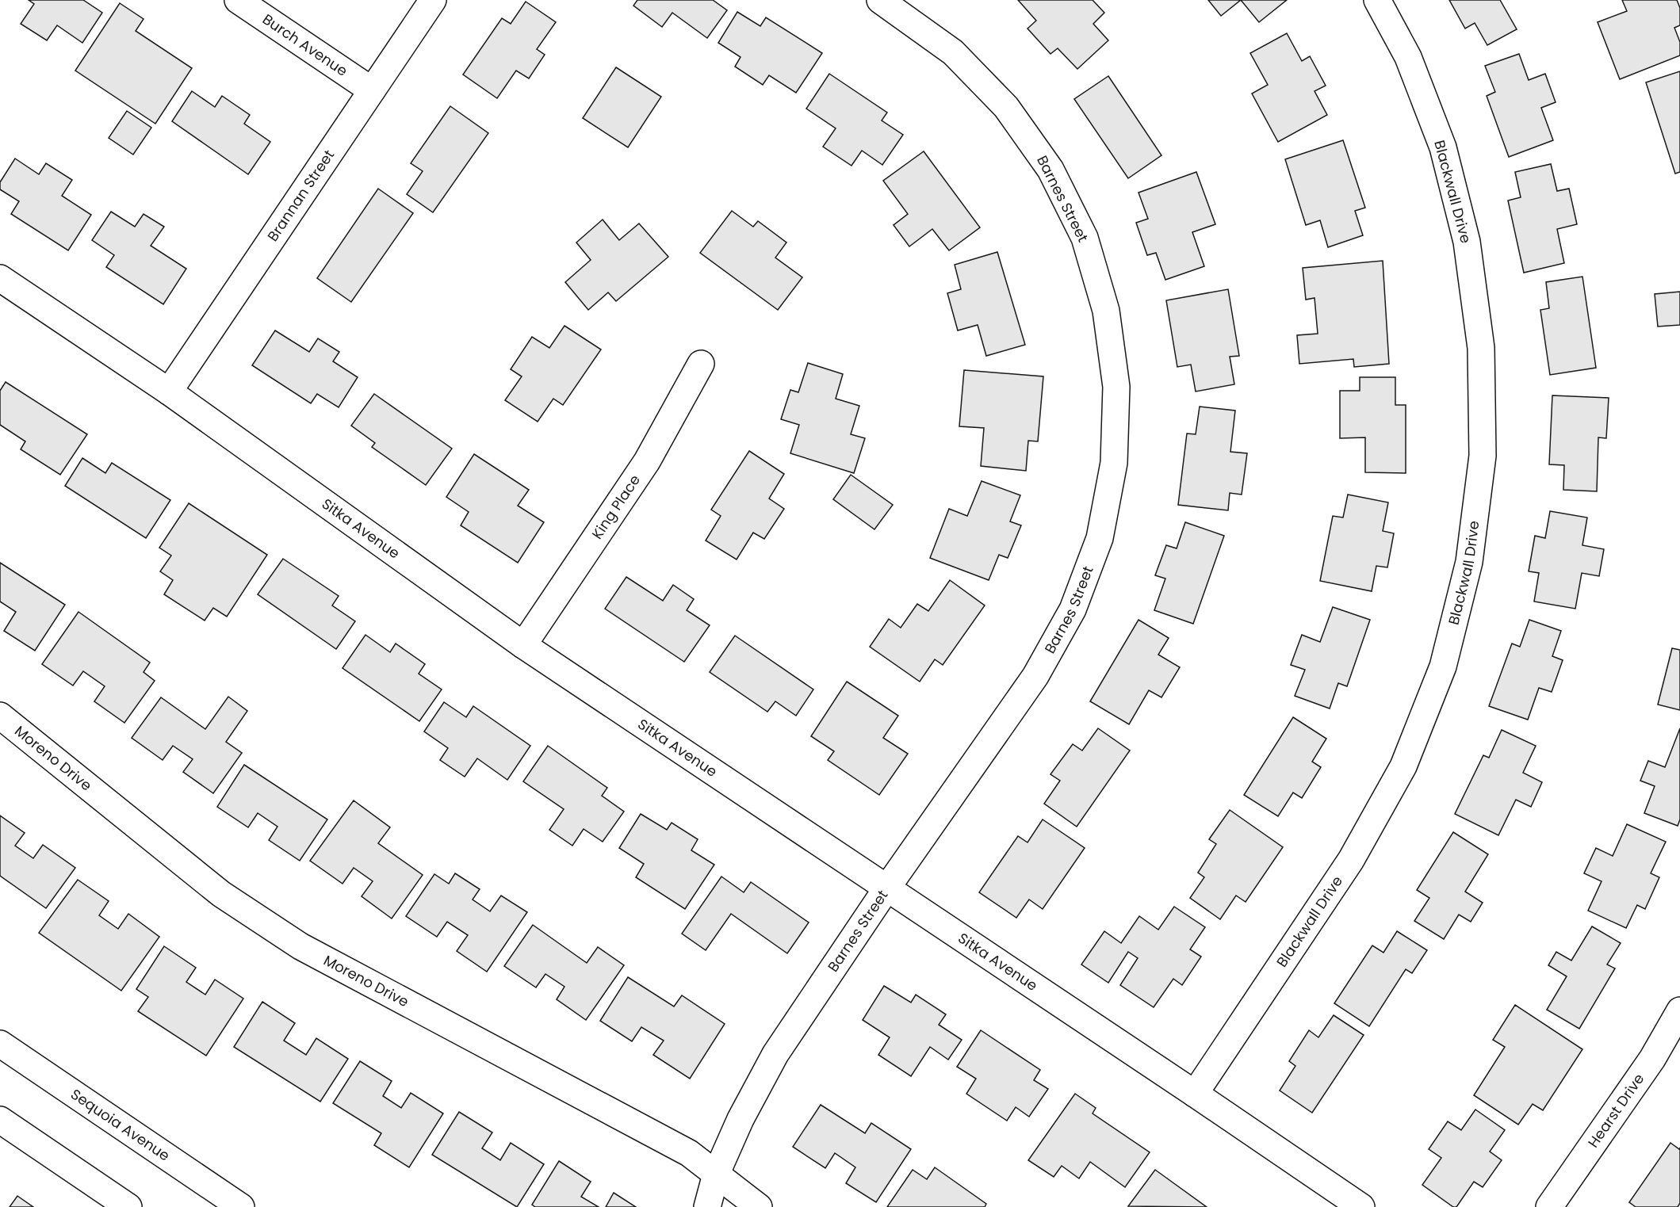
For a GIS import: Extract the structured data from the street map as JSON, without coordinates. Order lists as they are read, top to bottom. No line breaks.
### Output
{"streets":{"street":["Burch Avenue","Blackwall Drive","Brannan Street","Barnes Street","King Place","Sitka Avenue","Moreno Drive","Hearst Drive","Sequoia Avenue"]},"crossings":[["Burch Avenue","Brannan Street"],["Blackwall Drive","Sitka Avenue"],["Brannan Street","Sitka Avenue"],["Barnes Street","Sitka Avenue"],["Barnes Street","Moreno Drive"],["King Place","Sitka Avenue"]]}
